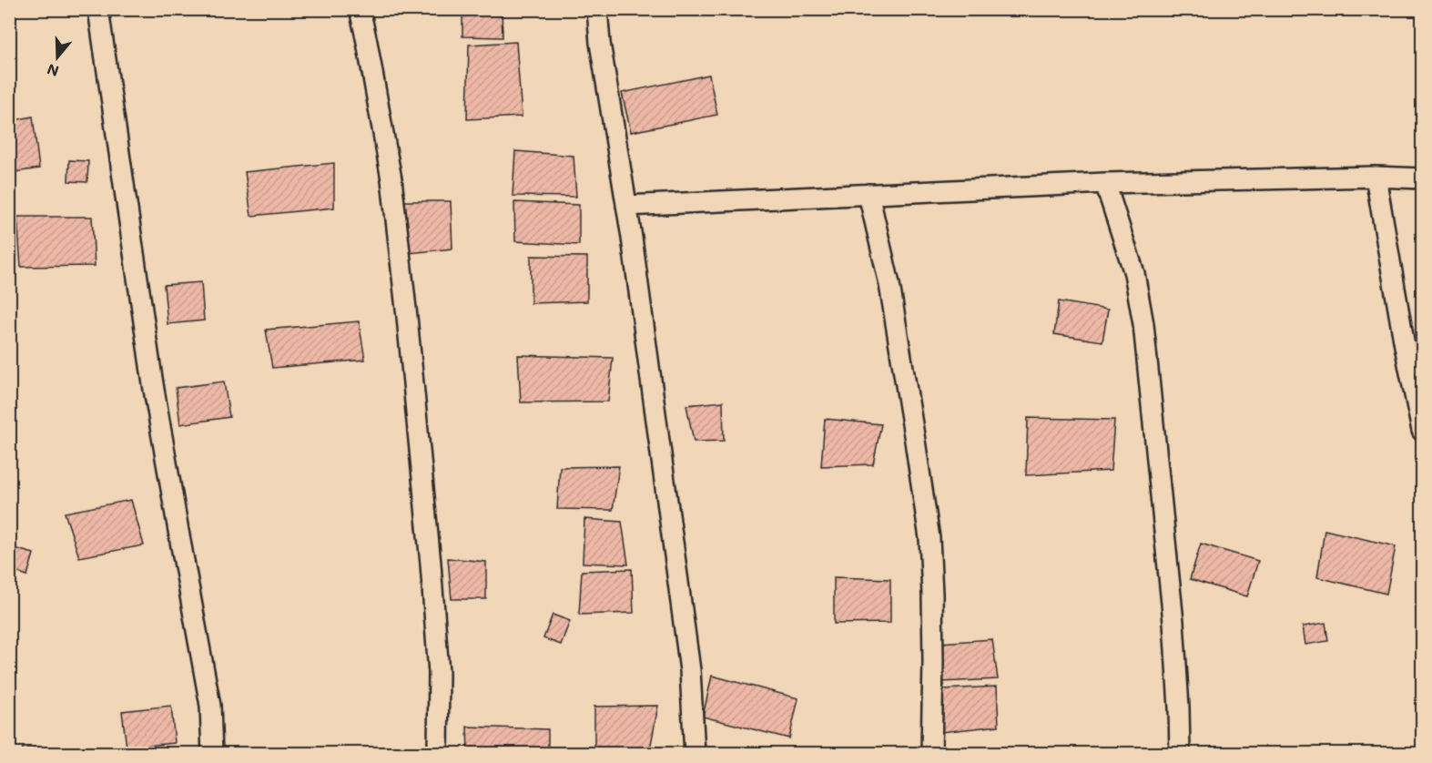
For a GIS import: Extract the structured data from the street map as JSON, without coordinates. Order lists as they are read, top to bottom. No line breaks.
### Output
{"north":"bottom"}
